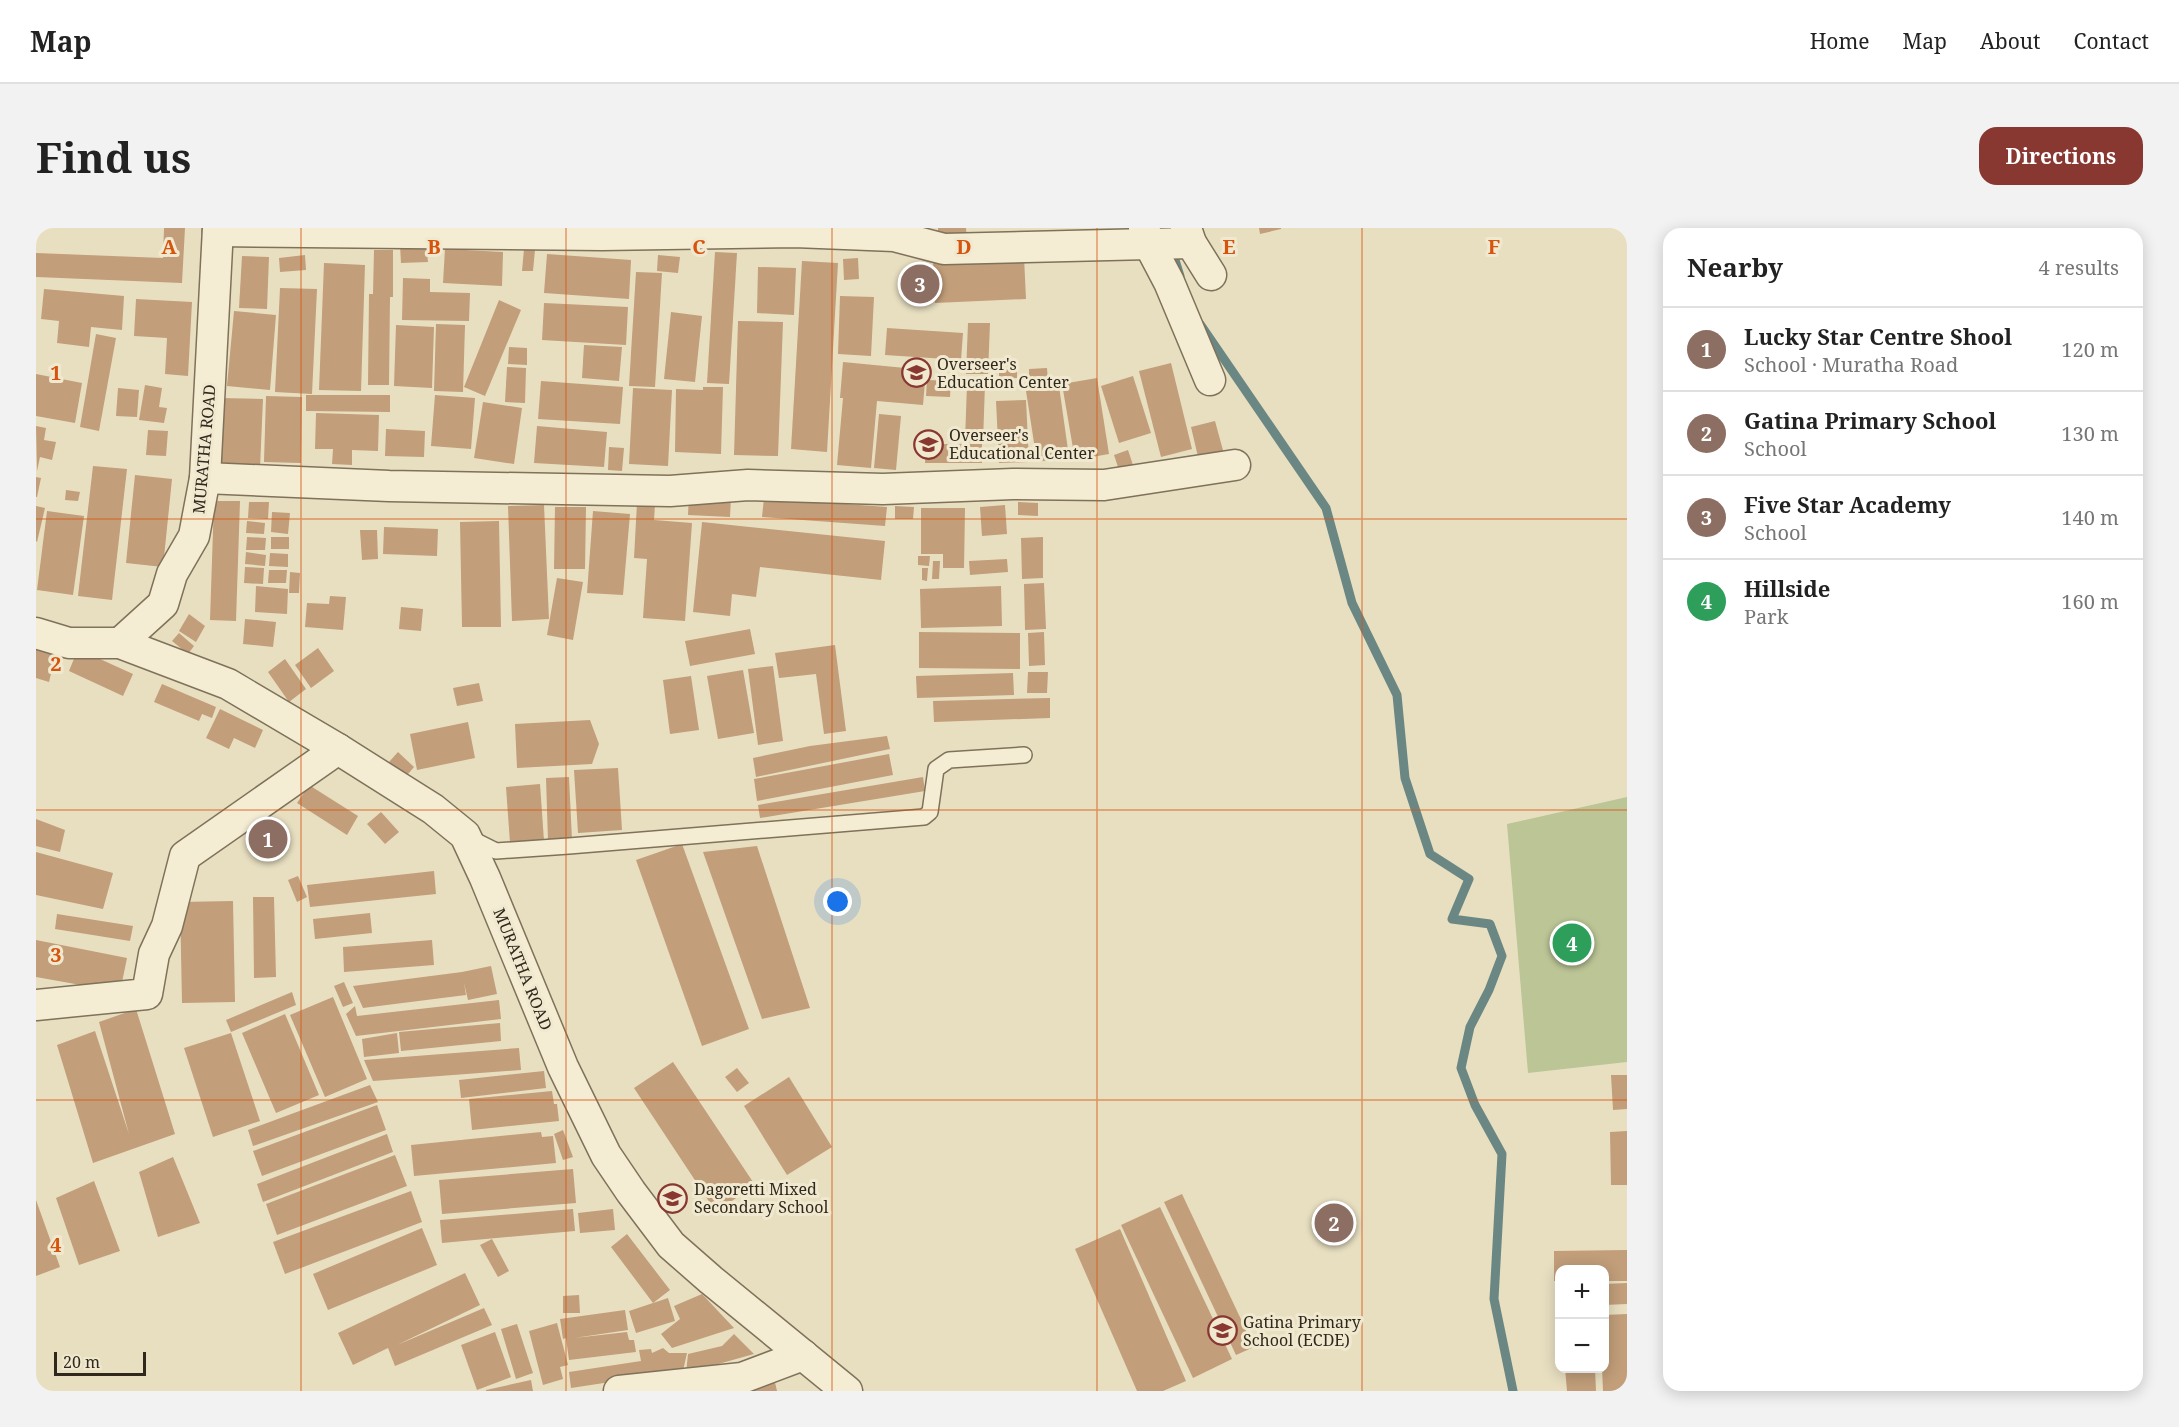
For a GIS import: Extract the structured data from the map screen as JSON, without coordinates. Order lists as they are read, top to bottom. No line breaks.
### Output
{"streets":{"street":["MURATHA ROAD"]},"places":{"school or university":["Overseer's Education Center","Overseer's Educational Center","Dagoretti Mixed Secondary School","Gatina Primary School (ECDE)"]},"scale_bar":"20 m","page":{"header":"Map","nav":["Home","Map","About","Contact"],"buttons":"Directions","title":"Find us","heading":["Nearby","4 results"],"pins":["3","1","4","2"],"list":[{"mark":"1","name":"Lucky Star Centre Shool","note":"School · Muratha Road","value":"120 m"},{"mark":"2","name":"Gatina Primary School","note":"School","value":"130 m"},{"mark":"3","name":"Five Star Academy","note":"School","value":"140 m"},{"mark":"4","name":"Hillside","note":"Park","value":"160 m"}],"map_buttons":["+","−"],"scale":"20 m"},"grid":{"columns":["A","B","C","D","E","F"],"rows":["1","2","3","4"]}}
